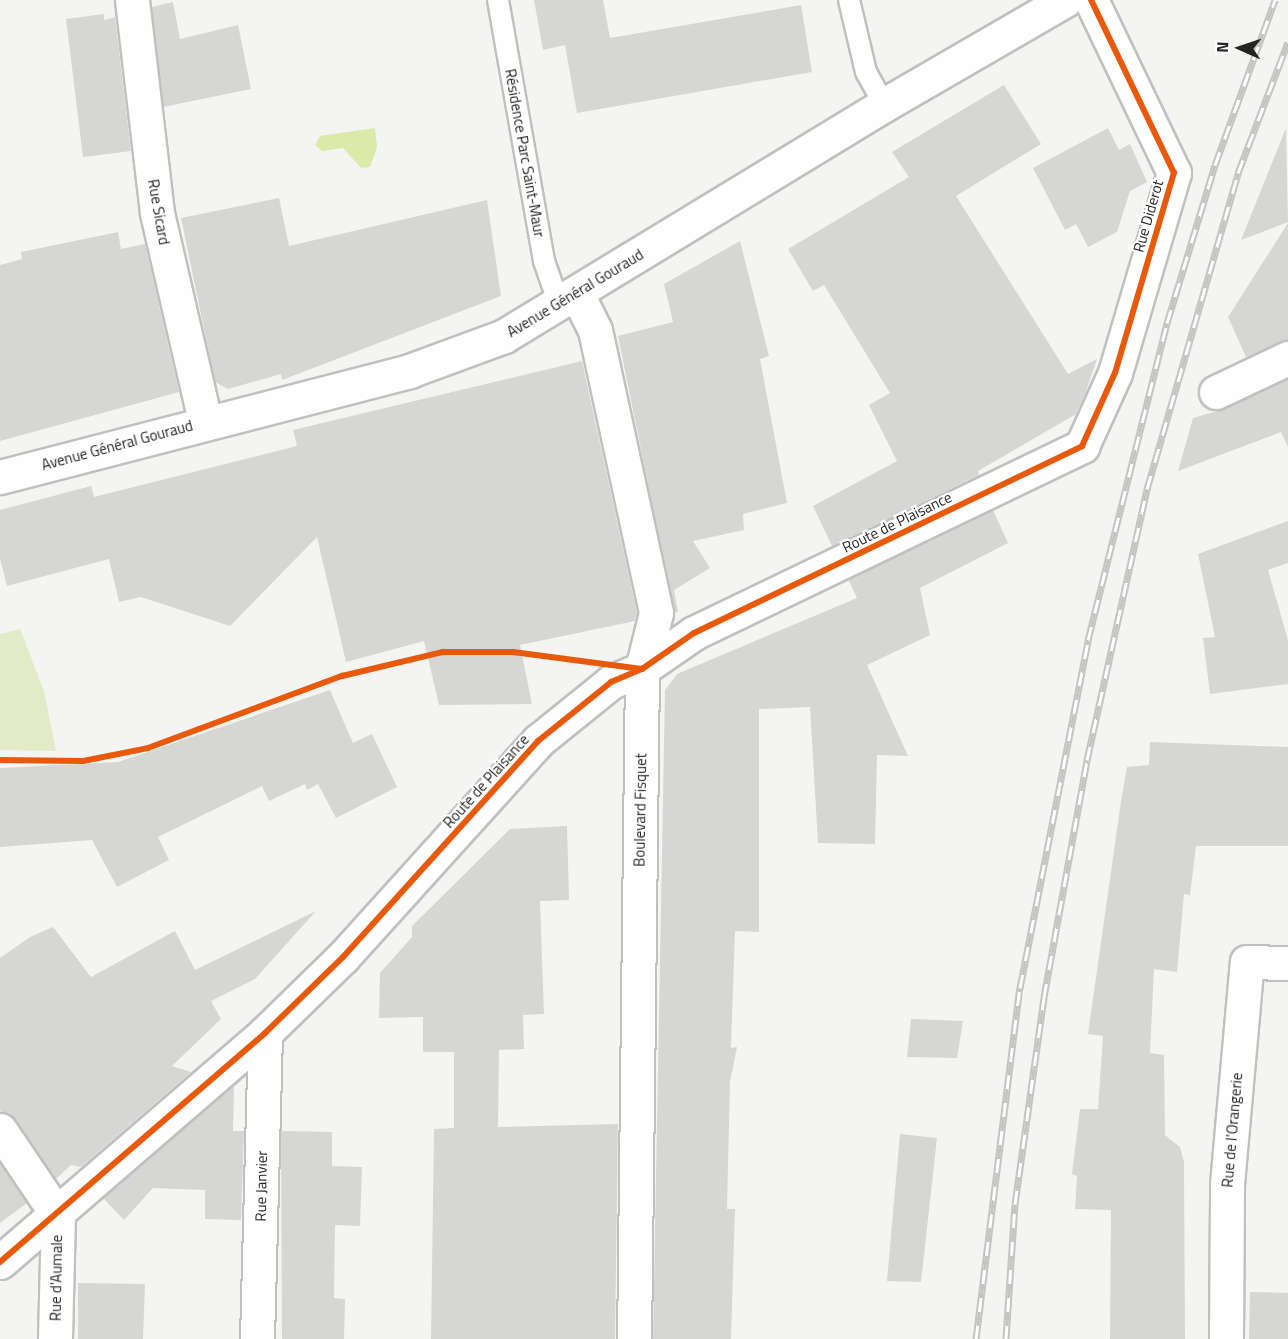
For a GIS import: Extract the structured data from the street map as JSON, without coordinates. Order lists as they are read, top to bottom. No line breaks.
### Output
{"streets":{"street":["Rue Sicard","Rue Diderot","Avenue Général Gouraud","Route de Plaisance","Boulevard Fisquet","Rue de l'Orangerie","Rue Janvier","Rue d'Aumale"],"lane":["Résidence Parc Saint-Maur"]},"crossings":[["Résidence Parc Saint-Maur","Avenue Général Gouraud"],["Résidence Parc Saint-Maur","Boulevard Fisquet"],["Rue Sicard","Avenue Général Gouraud"],["Rue Diderot","Route de Plaisance"],["Avenue Général Gouraud","Boulevard Fisquet"],["Route de Plaisance","Boulevard Fisquet"],["Route de Plaisance","Rue Janvier"],["Route de Plaisance","Rue d'Aumale"]],"north":"left"}
